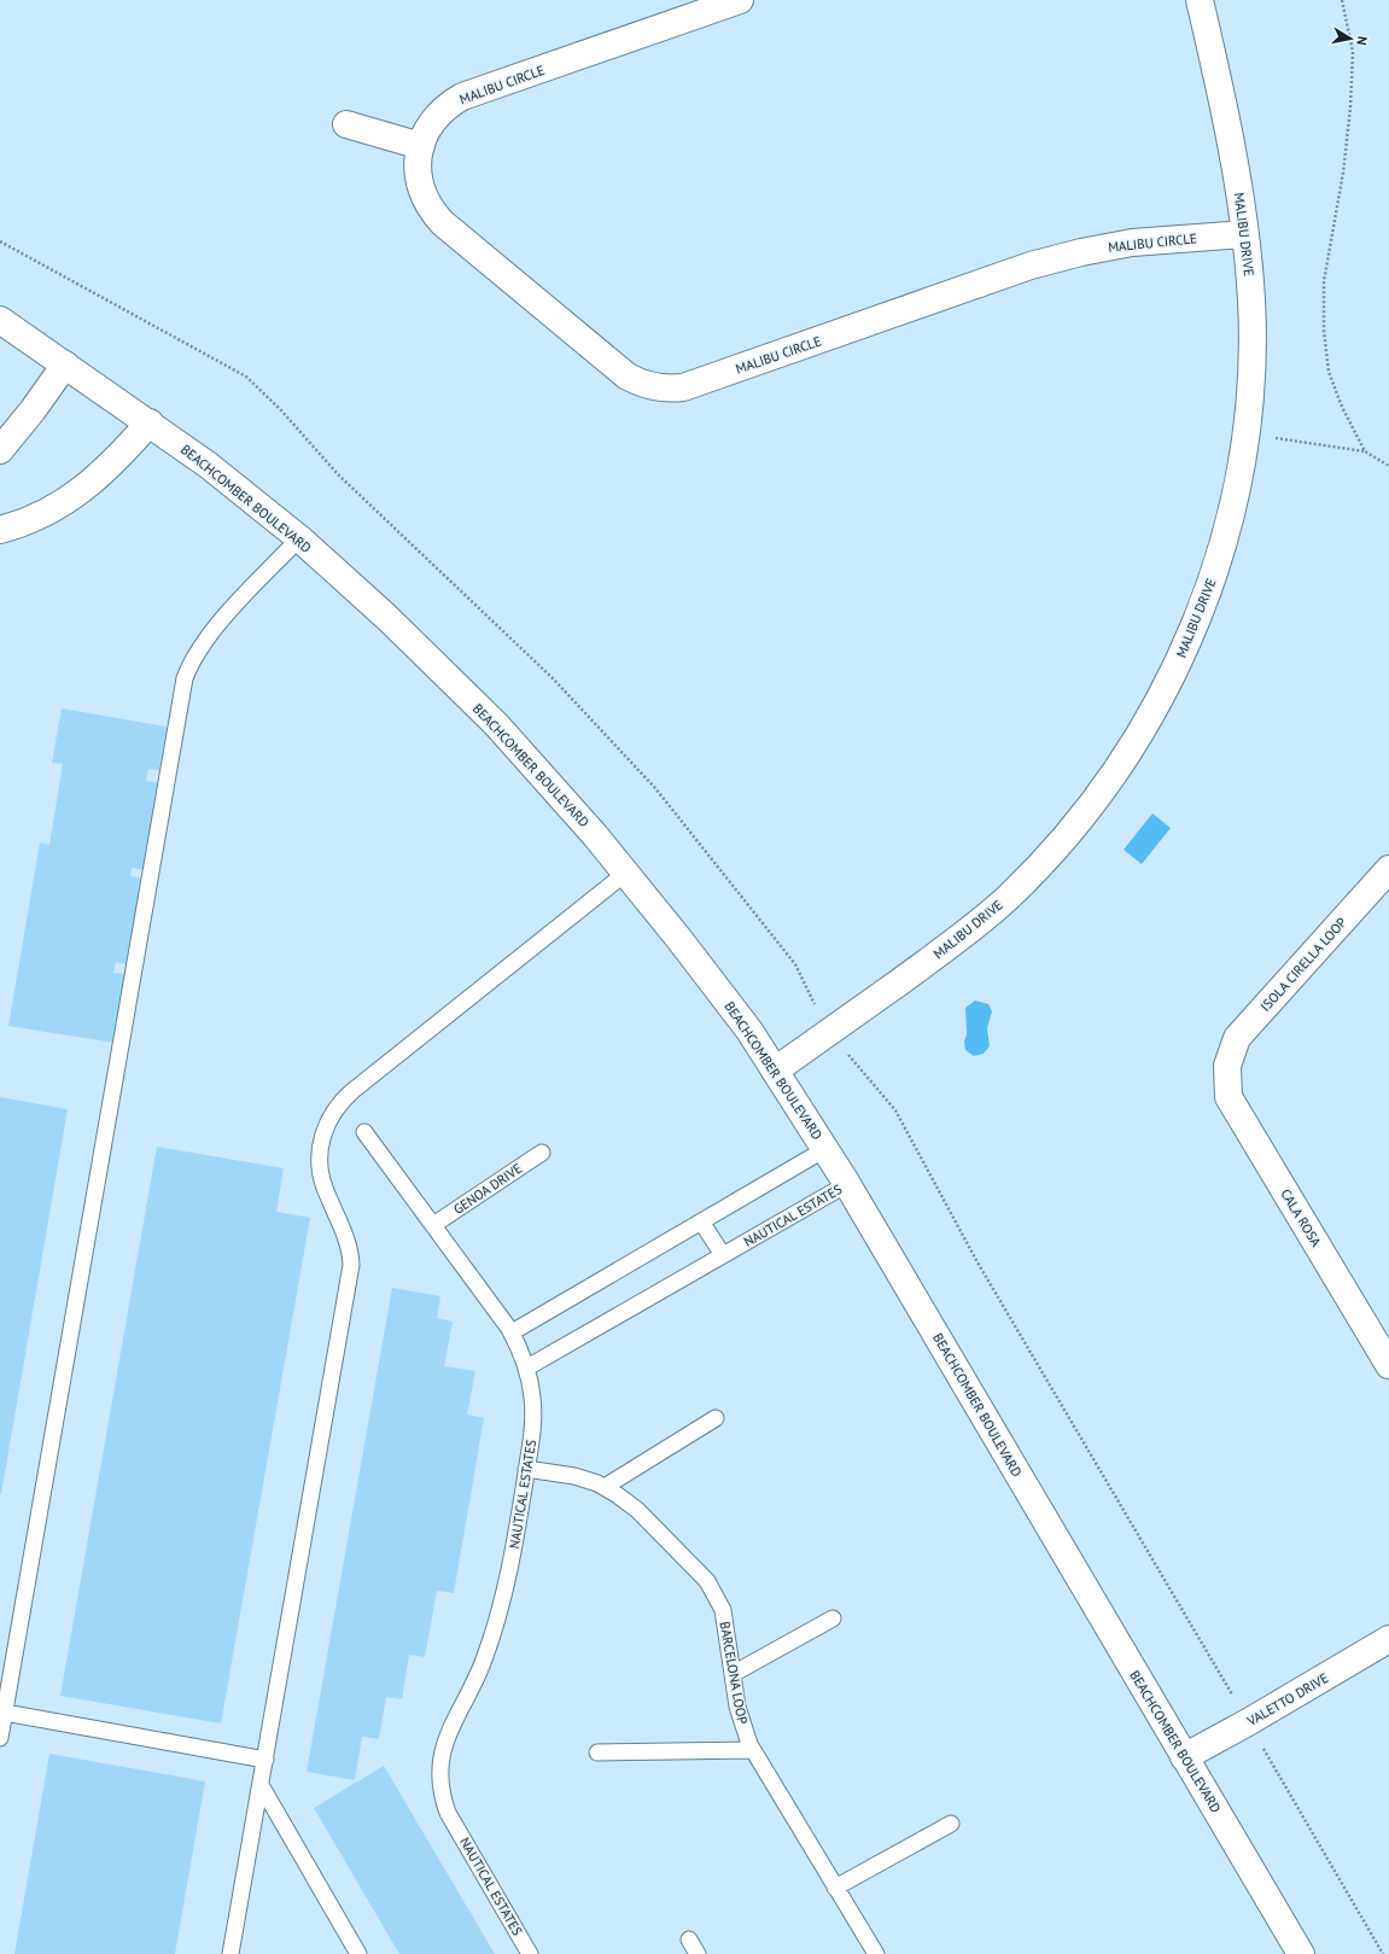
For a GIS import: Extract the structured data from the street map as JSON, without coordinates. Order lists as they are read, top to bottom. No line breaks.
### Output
{"streets":{"street":["MALIBU CIRCLE","MALIBU DRIVE","BEACHCOMBER BOULEVARD","ISOLA CIRELLA LOOP","CALA ROSA","VALETTO DRIVE"],"lane":["GENOA DRIVE","NAUTICAL ESTATES","BARCELONA LOOP"]},"crossings":[["MALIBU CIRCLE","MALIBU DRIVE"],["MALIBU DRIVE","BEACHCOMBER BOULEVARD"],["BEACHCOMBER BOULEVARD","NAUTICAL ESTATES"],["BEACHCOMBER BOULEVARD","VALETTO DRIVE"],["ISOLA CIRELLA LOOP","CALA ROSA"],["NAUTICAL ESTATES","BARCELONA LOOP"]],"north":"right"}
